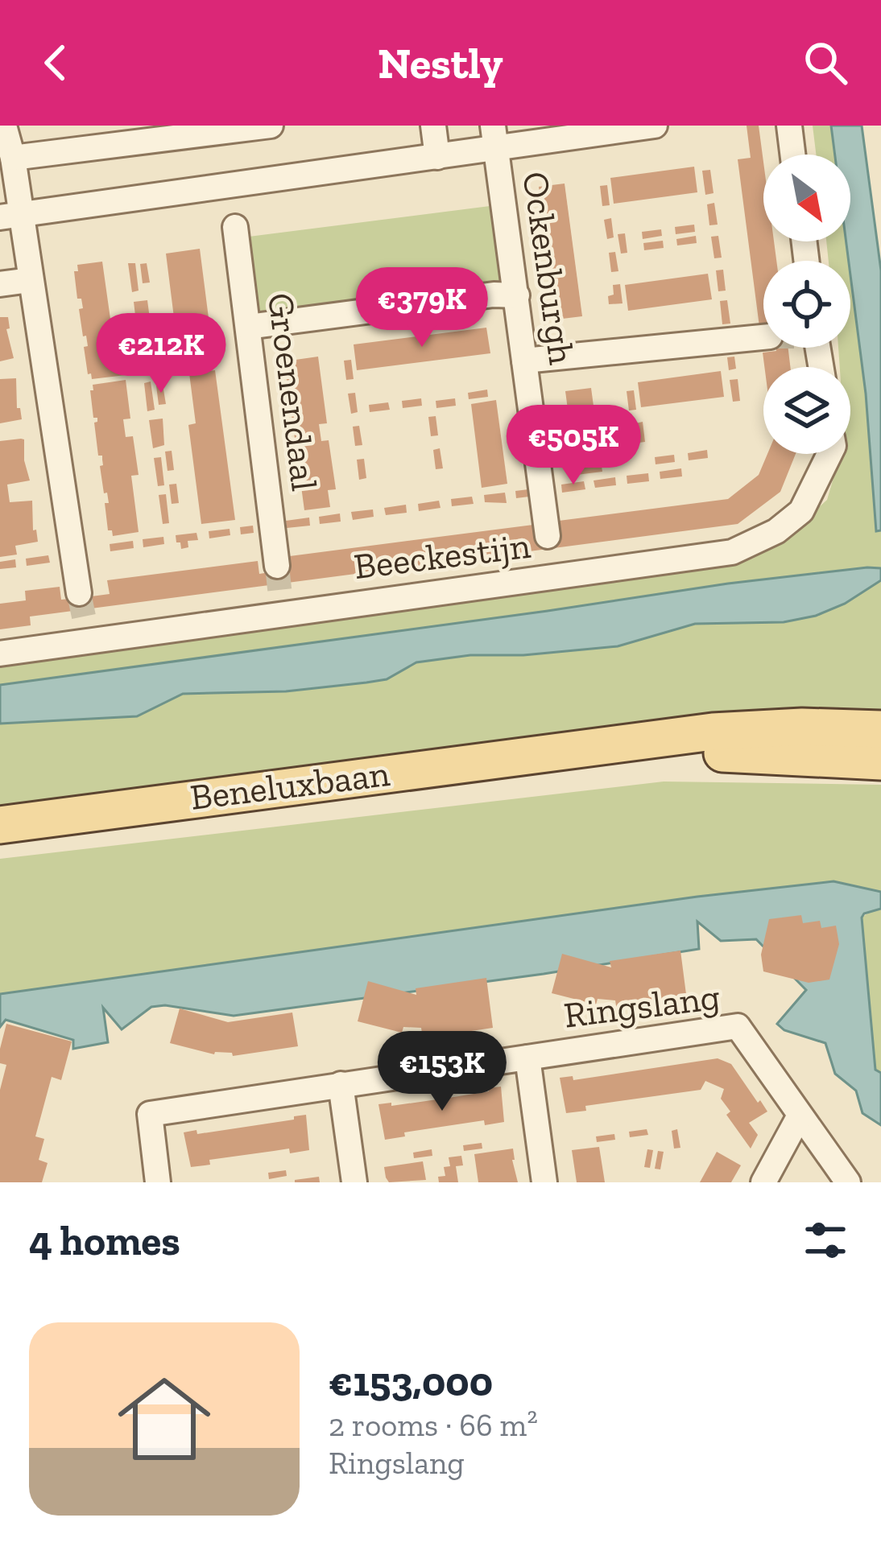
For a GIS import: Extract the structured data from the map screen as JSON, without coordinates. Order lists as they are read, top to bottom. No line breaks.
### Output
{"streets":{"main road":["Beneluxbaan"],"street":["Ockenburgh","Groenendaal","Beeckestijn","Ringslang"]},"crossings":[["Ockenburgh","Beeckestijn"]],"north":"bottom right","page":{"header":"Nestly","price":["€379K","€212K","€505K","€153K"],"heading":"4 homes","list":[{"name":"€153,000","note":"2 rooms · 66 m² · Ringslang"}]}}
